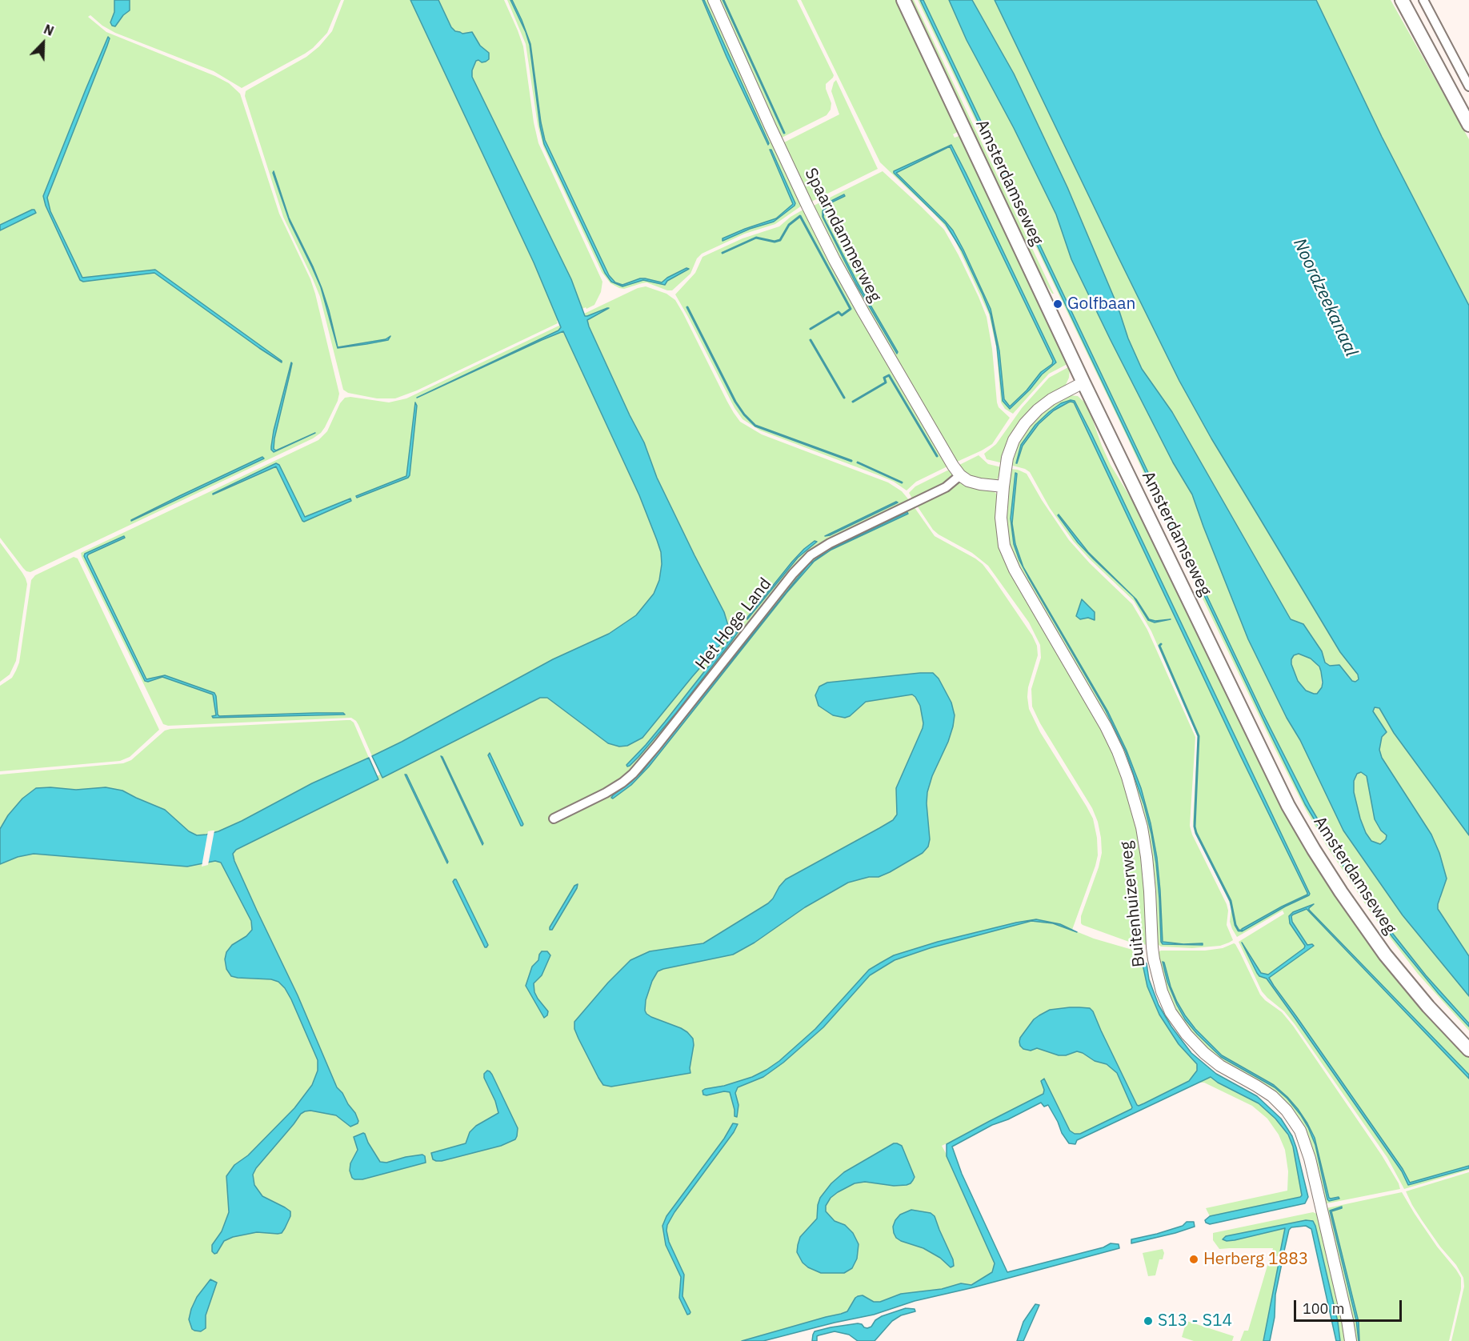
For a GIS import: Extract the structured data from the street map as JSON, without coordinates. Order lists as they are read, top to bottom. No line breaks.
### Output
{"streets":{"main road":["Amsterdamseweg"],"street":["Spaarndammerweg","Het Hoge Land","Buitenhuizerweg"]},"crossings":[["Amsterdamseweg","Buitenhuizerweg"],["Spaarndammerweg","Het Hoge Land"]],"water":["Noordzeekanaal"],"places":["Golfbaan","Herberg 1883","S13 - S14"],"scale_bar":"100 m","north":"top right"}
